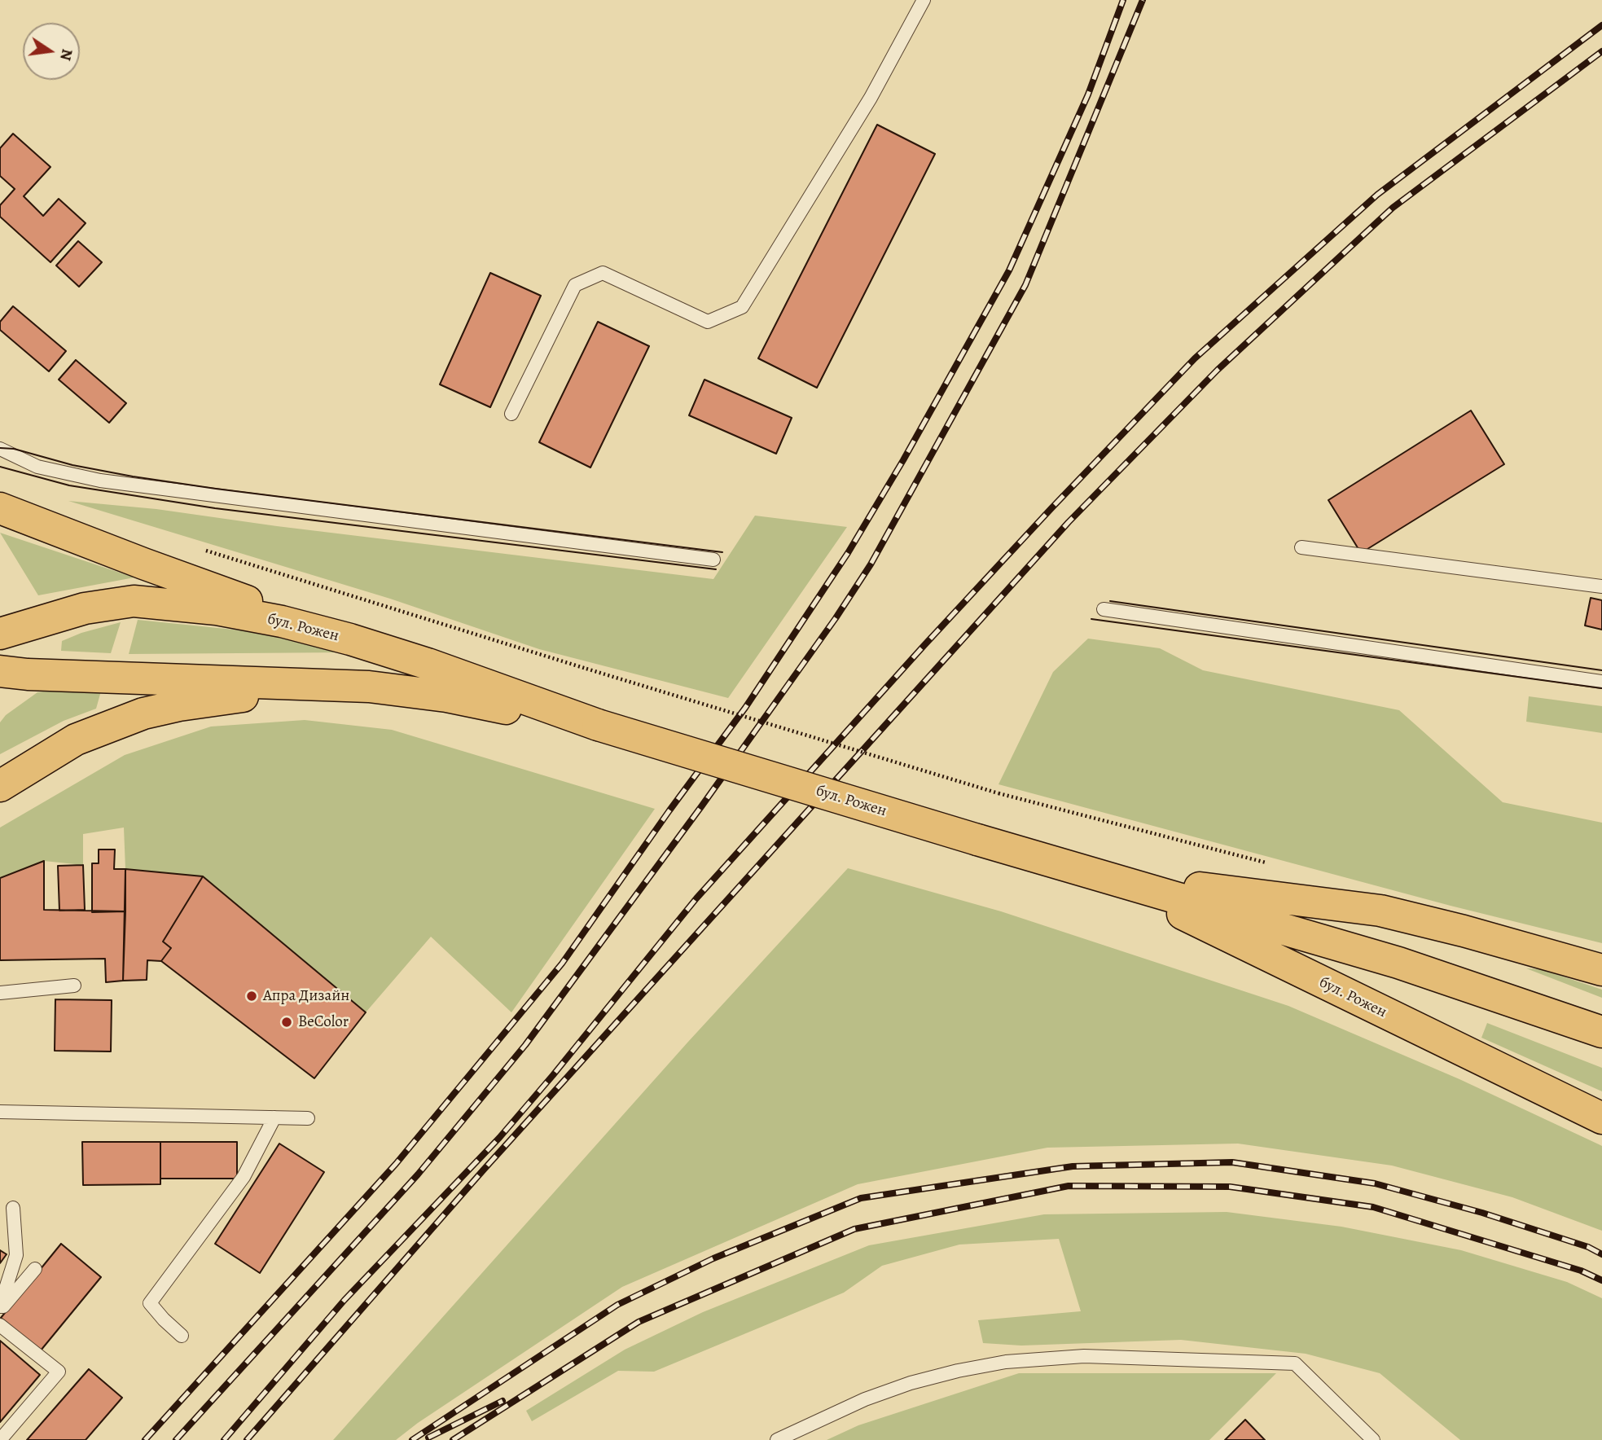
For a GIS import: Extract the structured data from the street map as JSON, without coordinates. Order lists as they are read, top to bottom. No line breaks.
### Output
{"streets":{"main road":["бул. Рожен"]},"places":["Апра Дизайн","BeColor"],"north":"right"}
